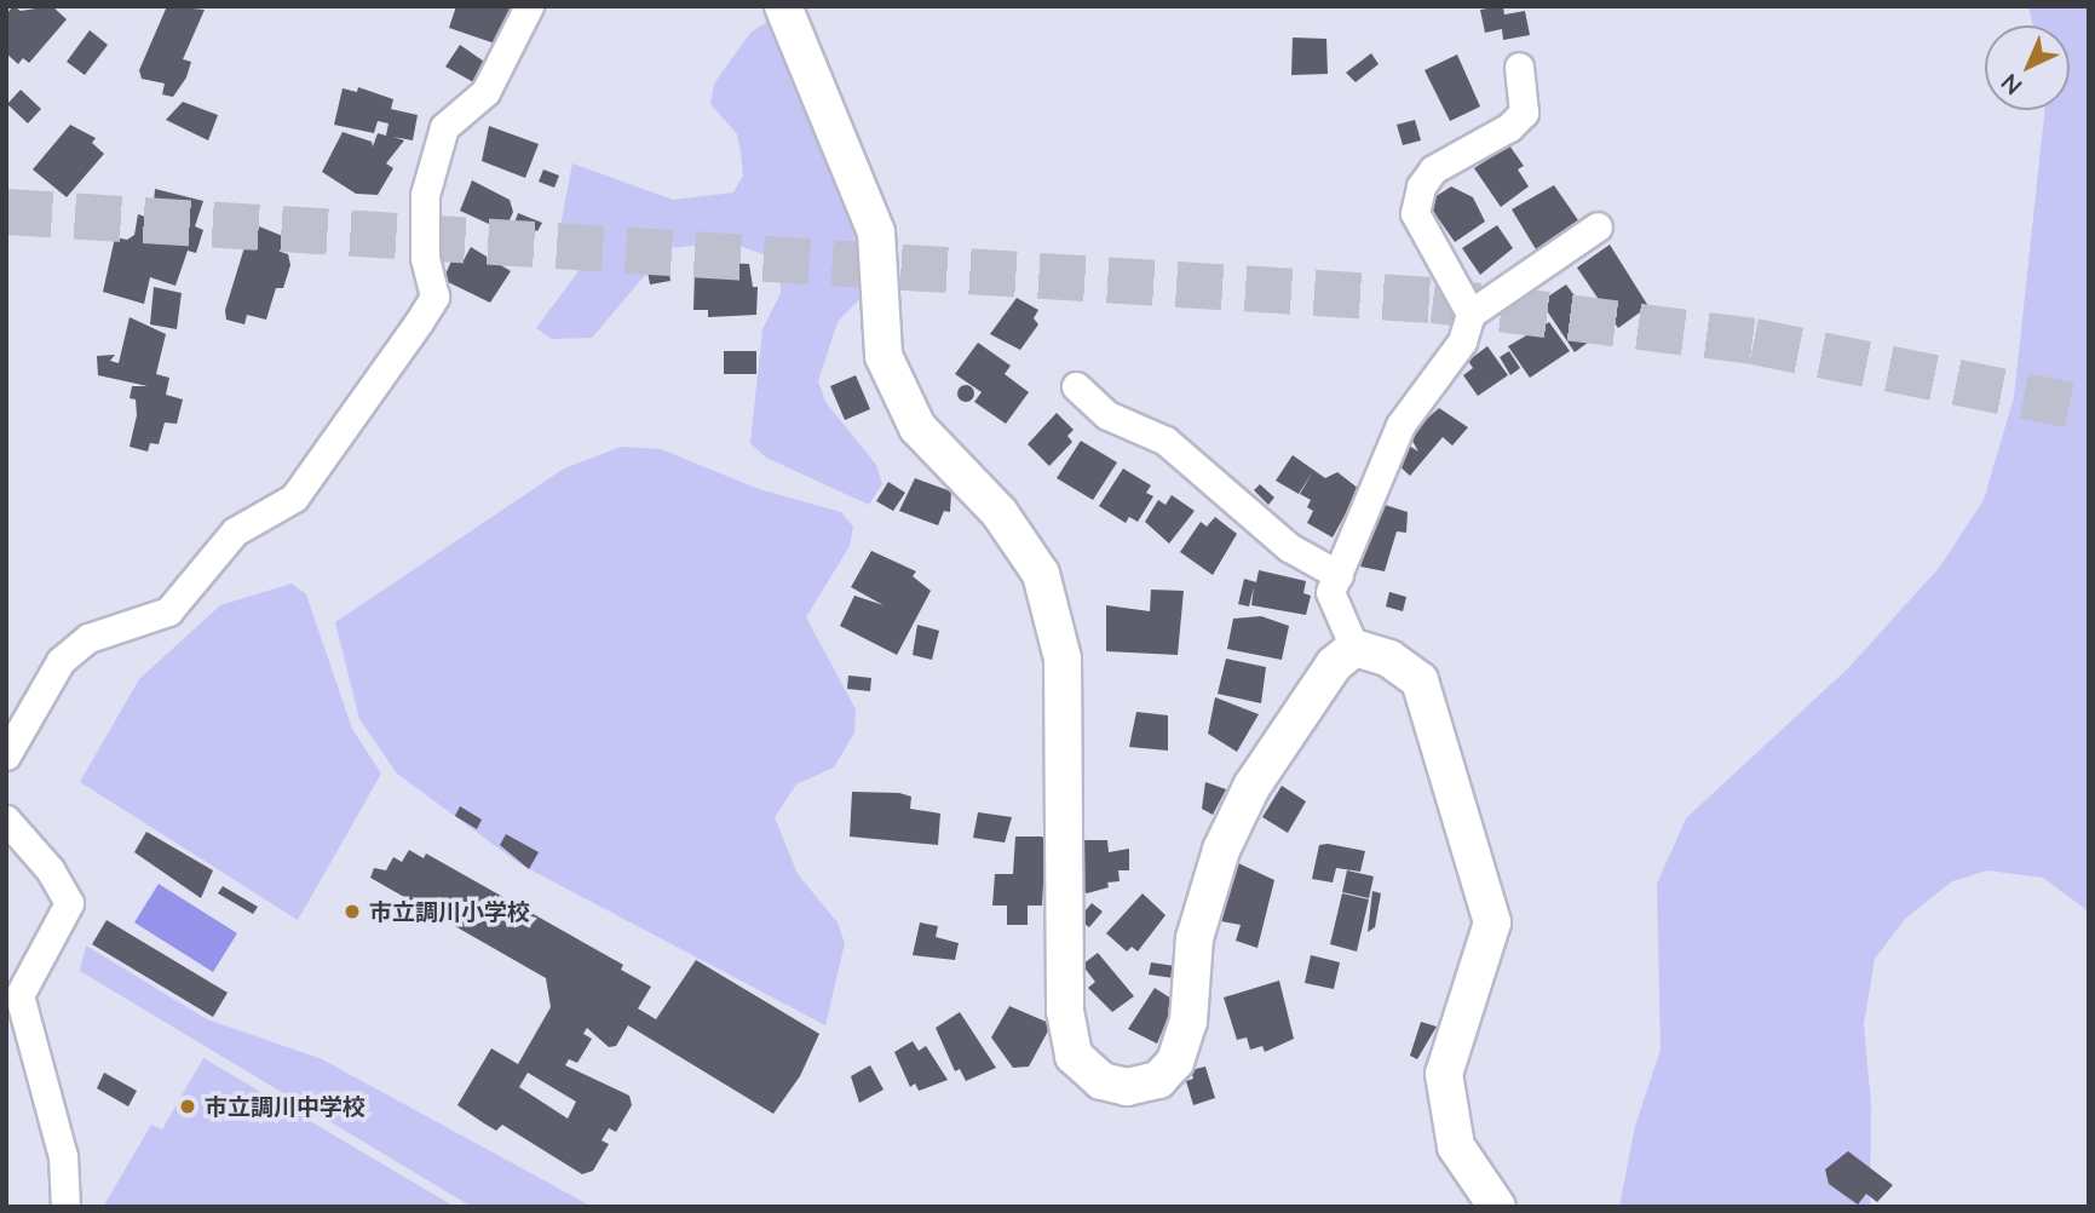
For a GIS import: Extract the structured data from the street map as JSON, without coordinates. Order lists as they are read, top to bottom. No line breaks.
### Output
{"places":["市立調川小学校","市立調川中学校"],"north":"bottom left"}
